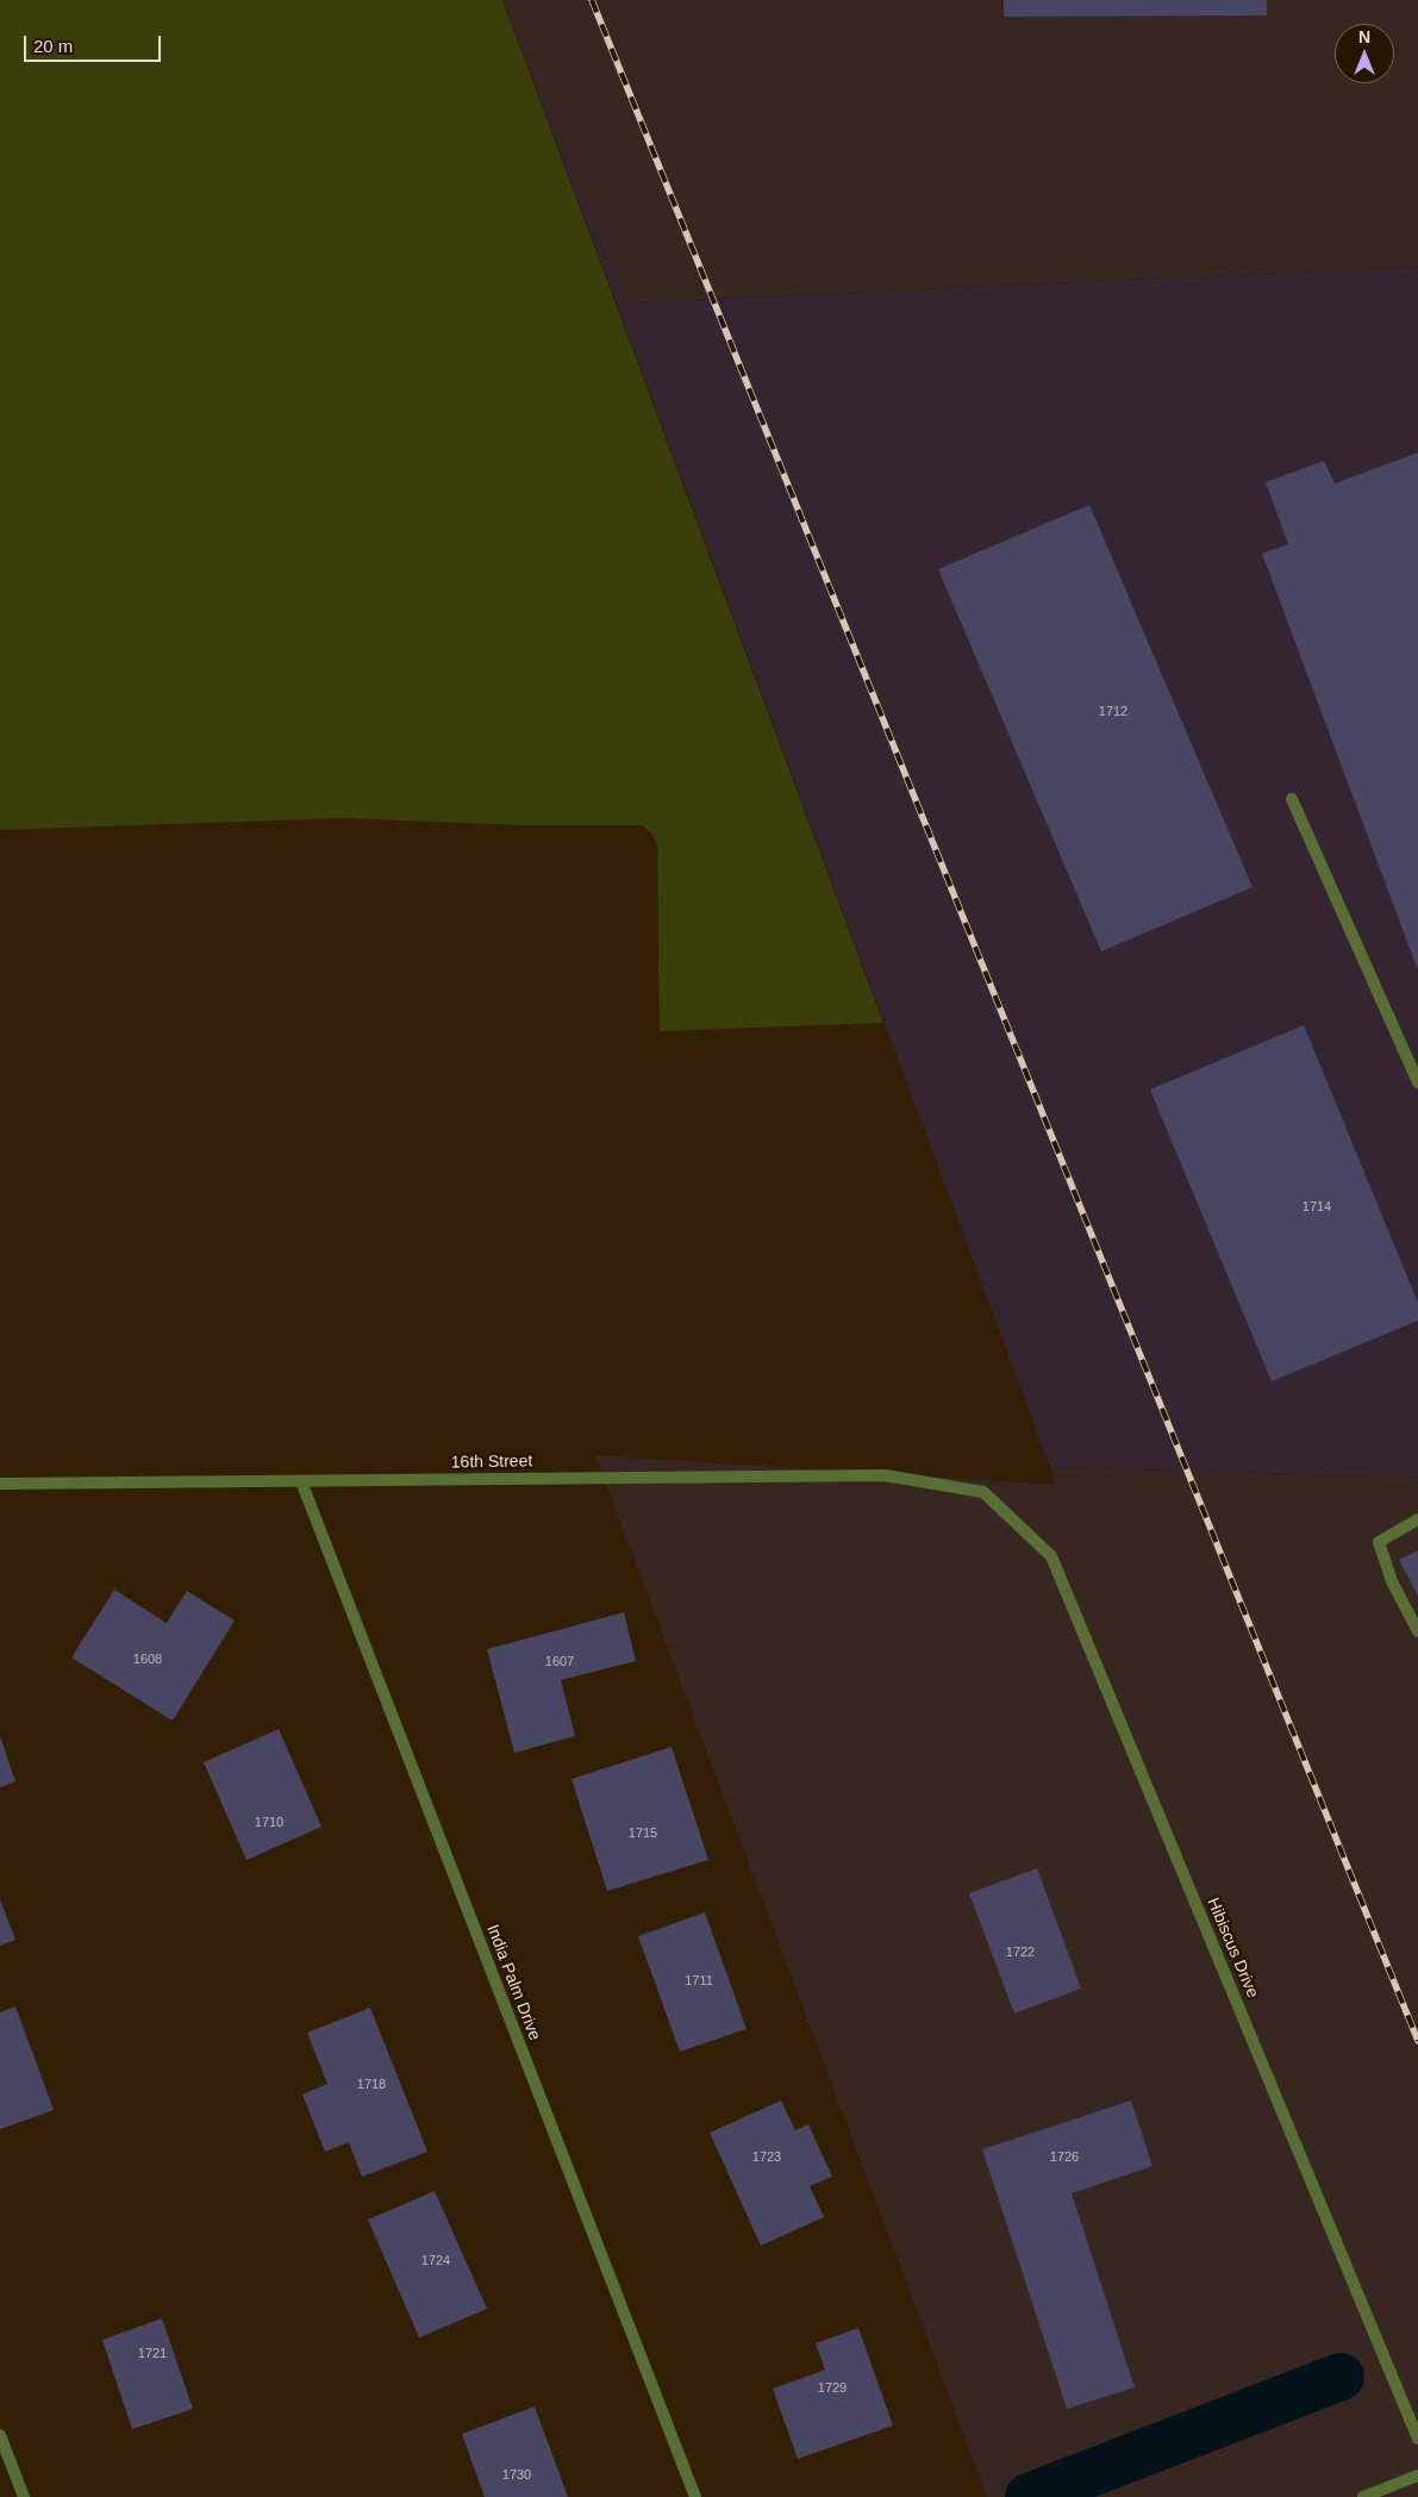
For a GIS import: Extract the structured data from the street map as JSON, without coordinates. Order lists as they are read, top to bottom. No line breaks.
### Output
{"streets":{"street":["16th Street","Hibiscus Drive","India Palm Drive"]},"crossings":[["16th Street","Hibiscus Drive"],["16th Street","India Palm Drive"]],"house_numbers":["1712","1714","1608","1607","1710","1715","1722","1711","1718","1723","1726","1724","1721","1729","1730"],"scale_bar":"20 m","north":"top"}
